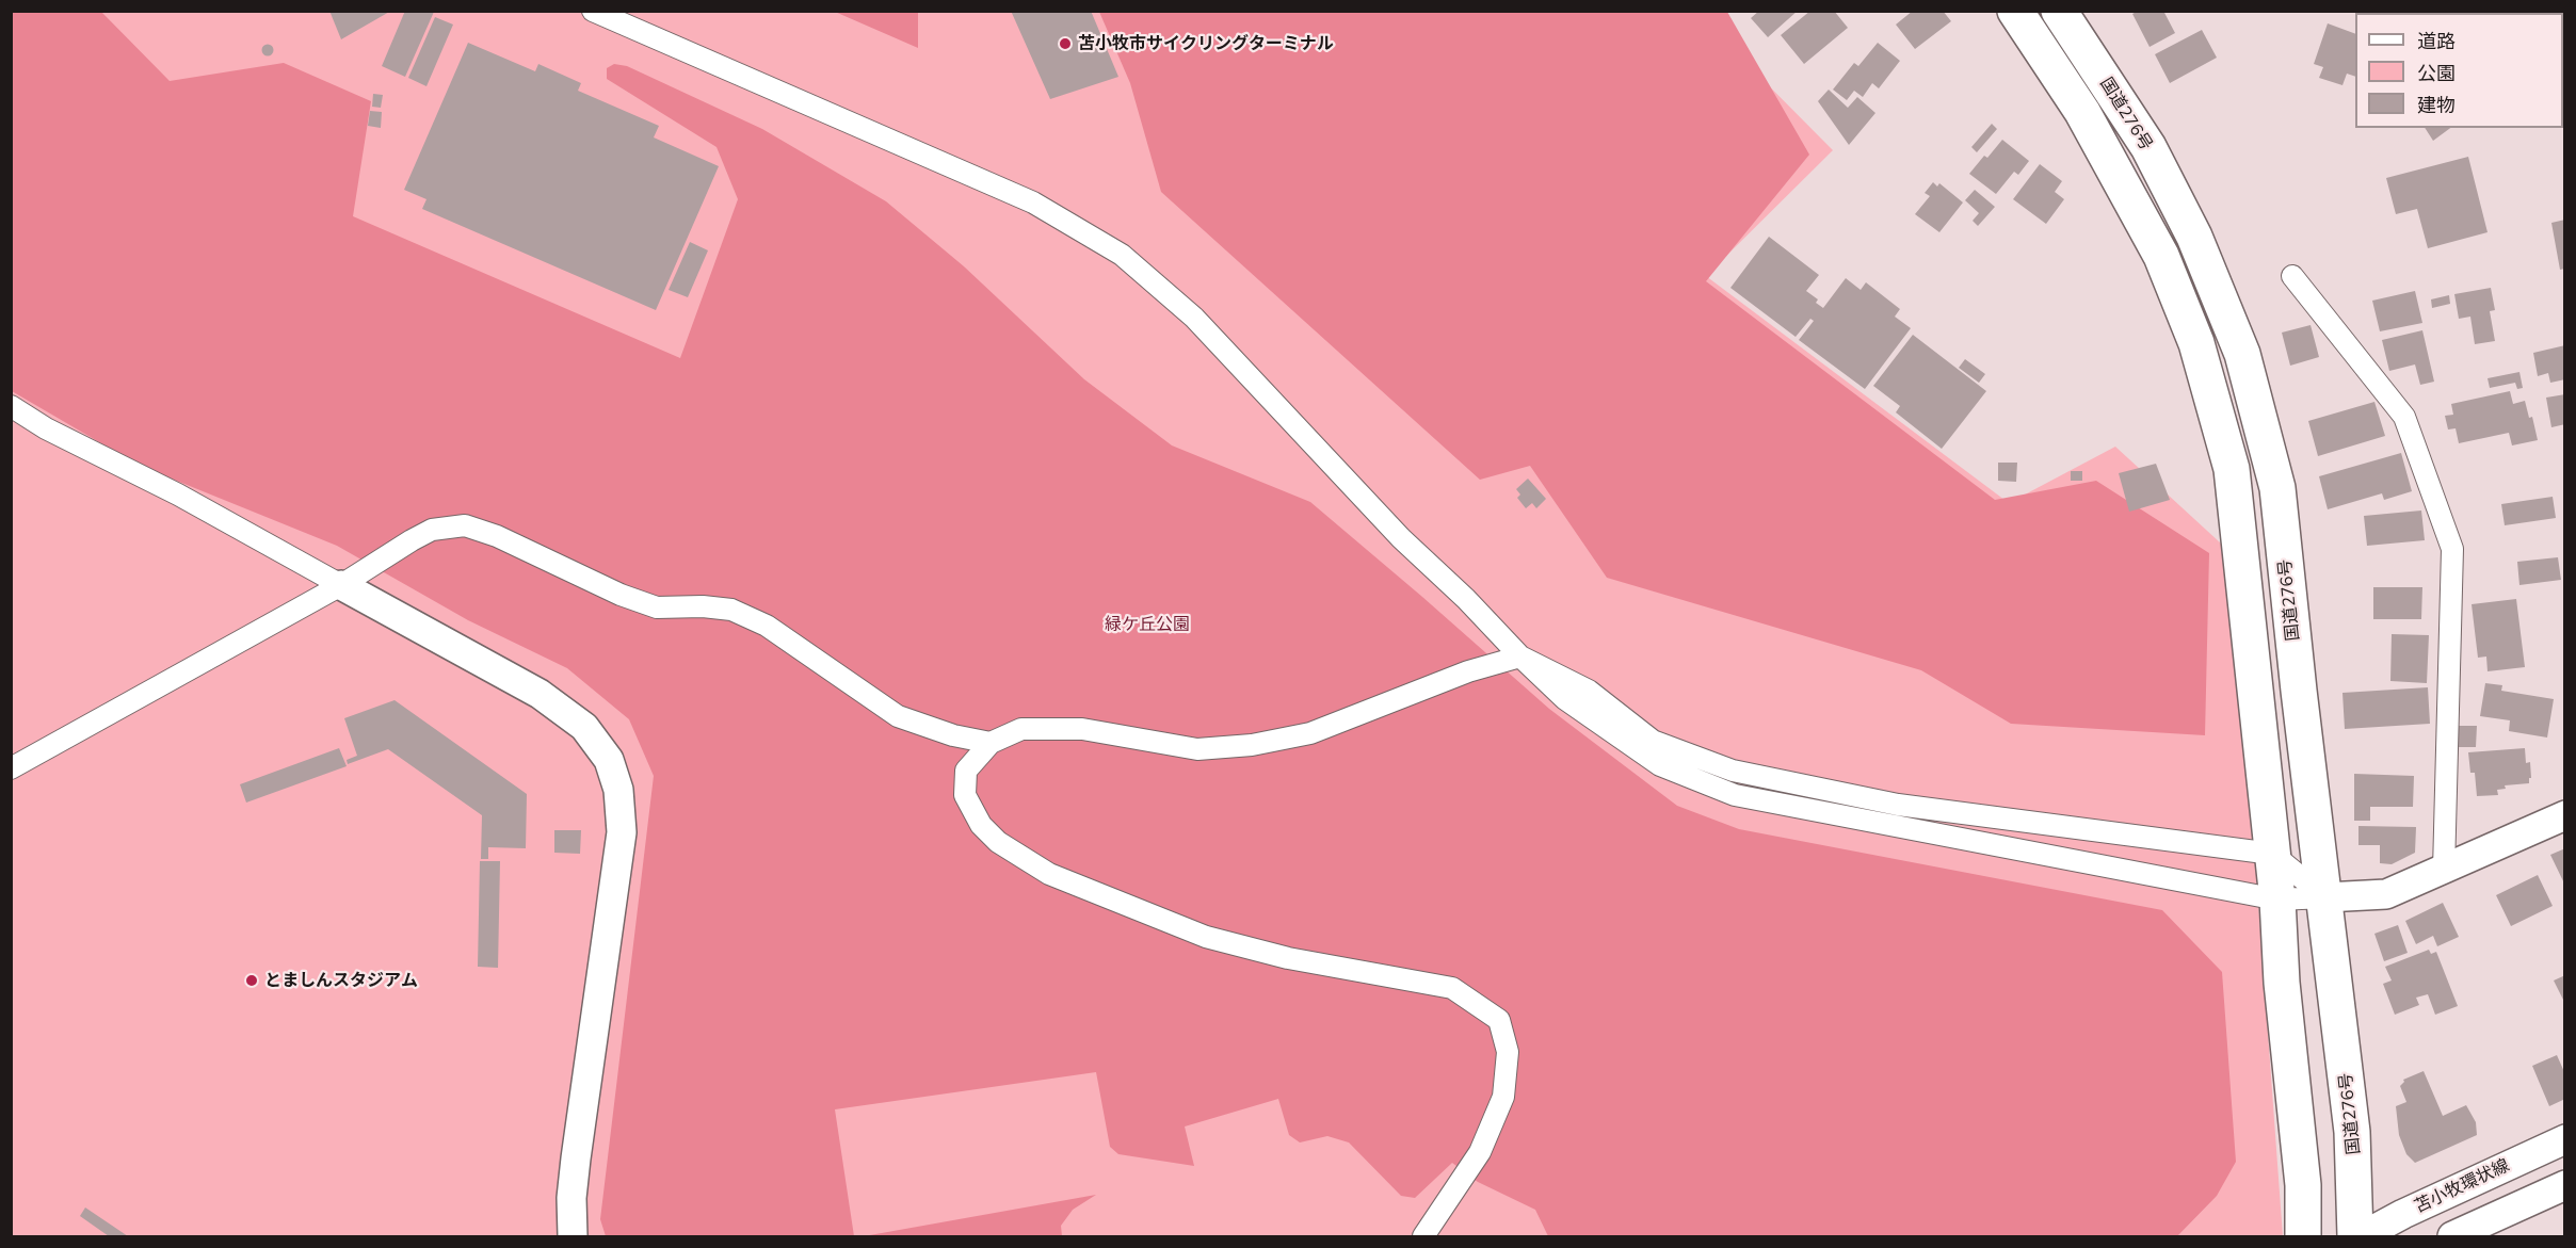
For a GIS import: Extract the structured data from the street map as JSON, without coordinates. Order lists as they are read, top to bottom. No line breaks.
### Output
{"streets":{"highway":["国道276号"],"street":["苫小牧環状線"]},"parks":["緑ケ丘公園"],"places":["苫小牧市サイクリングターミナル","とましんスタジアム"],"legend":["道路","公園","建物"]}
